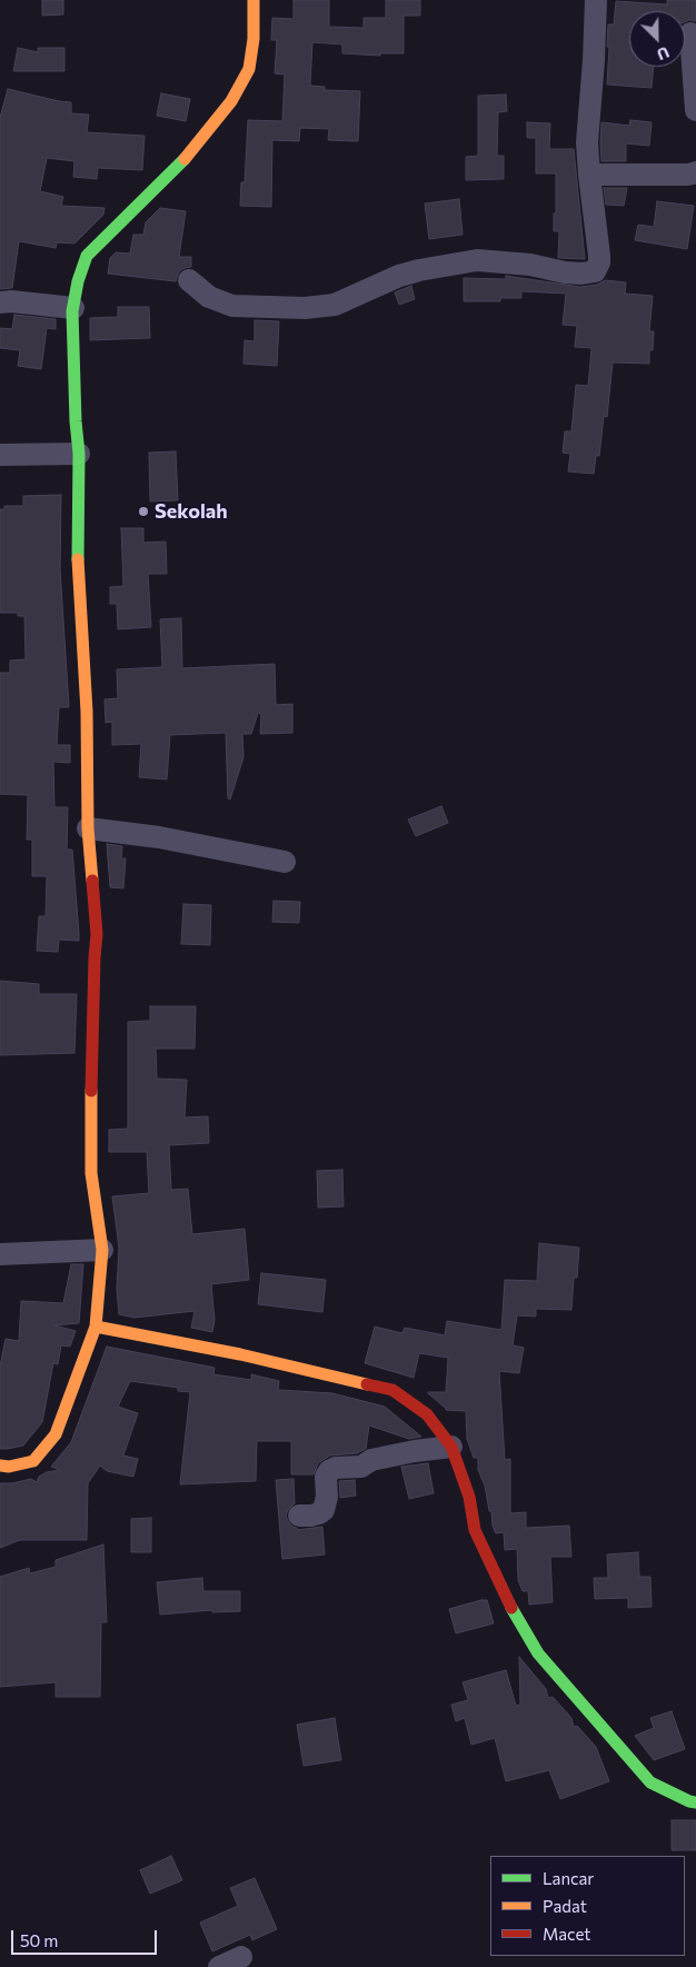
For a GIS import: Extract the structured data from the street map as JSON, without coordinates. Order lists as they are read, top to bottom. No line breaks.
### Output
{"places":["Sekolah"],"legend":["Lancar","Padat","Macet"],"scale_bar":"50 m","north":"bottom right"}
